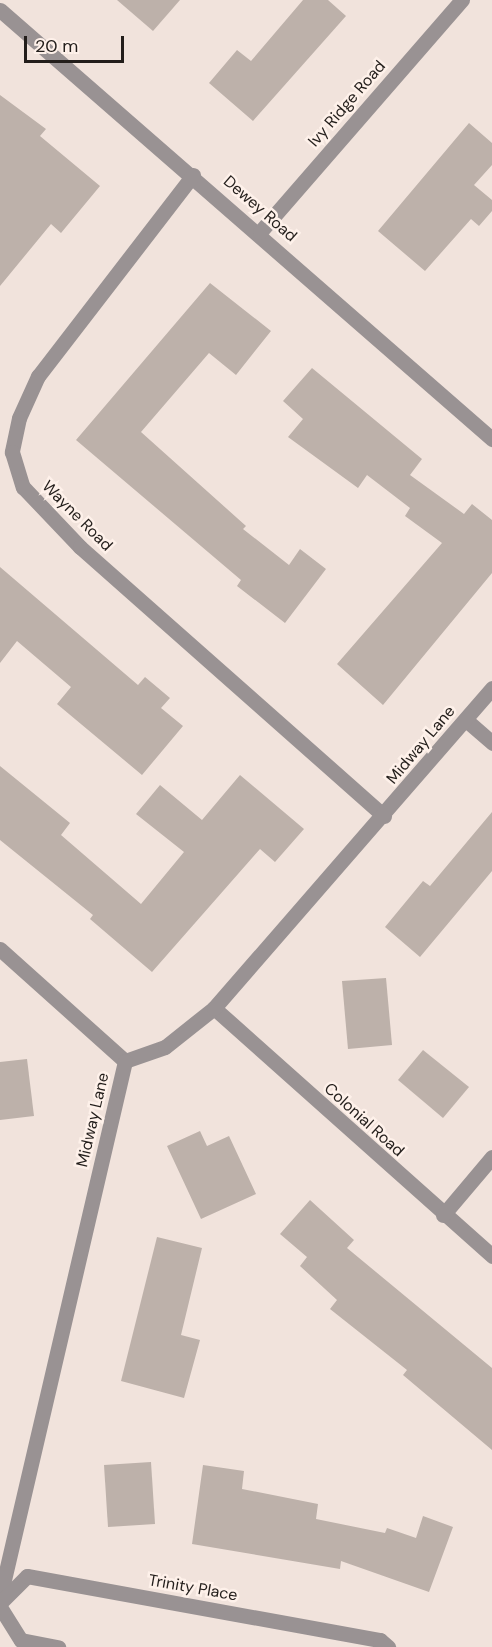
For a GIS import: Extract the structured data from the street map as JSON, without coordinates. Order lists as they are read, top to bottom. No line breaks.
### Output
{"streets":{"street":["Ivy Ridge Road","Dewey Road","Wayne Road","Midway Lane","Colonial Road","Trinity Place"]},"crossings":[["Ivy Ridge Road","Dewey Road"],["Dewey Road","Wayne Road"],["Wayne Road","Midway Lane"],["Midway Lane","Colonial Road"]],"scale_bar":"20 m"}
